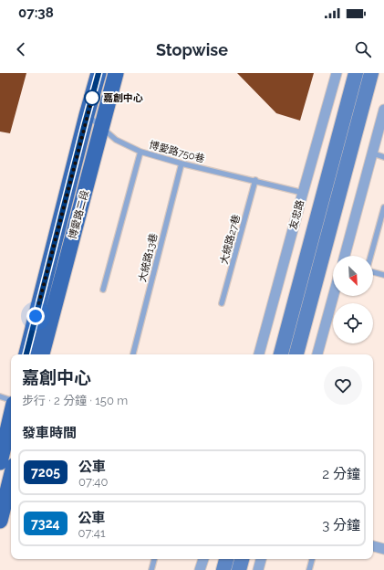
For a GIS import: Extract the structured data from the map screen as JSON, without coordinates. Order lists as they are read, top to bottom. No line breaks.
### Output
{"streets":{"main road":["博愛路二段"],"street":["友忠路"],"lane":["博愛路750巷","大統路27巷","大統路13巷"]},"crossings":[["博愛路750巷","博愛路二段"],["博愛路750巷","友忠路"],["博愛路750巷","大統路27巷"],["博愛路750巷","大統路13巷"]],"places":["嘉創中心"],"lines":["bus line 7205"],"north":"bottom right","page":{"status":"07:38","header":"Stopwise","heading":[["嘉創中心","步行 · 2 分鐘 · 150 m"],"發車時間"],"list":[{"mark":"7205","name":"公車","note":"07:40","value":"2 分鐘"},{"mark":"7324","name":"公車","note":"07:41","value":"3 分鐘"}]}}
